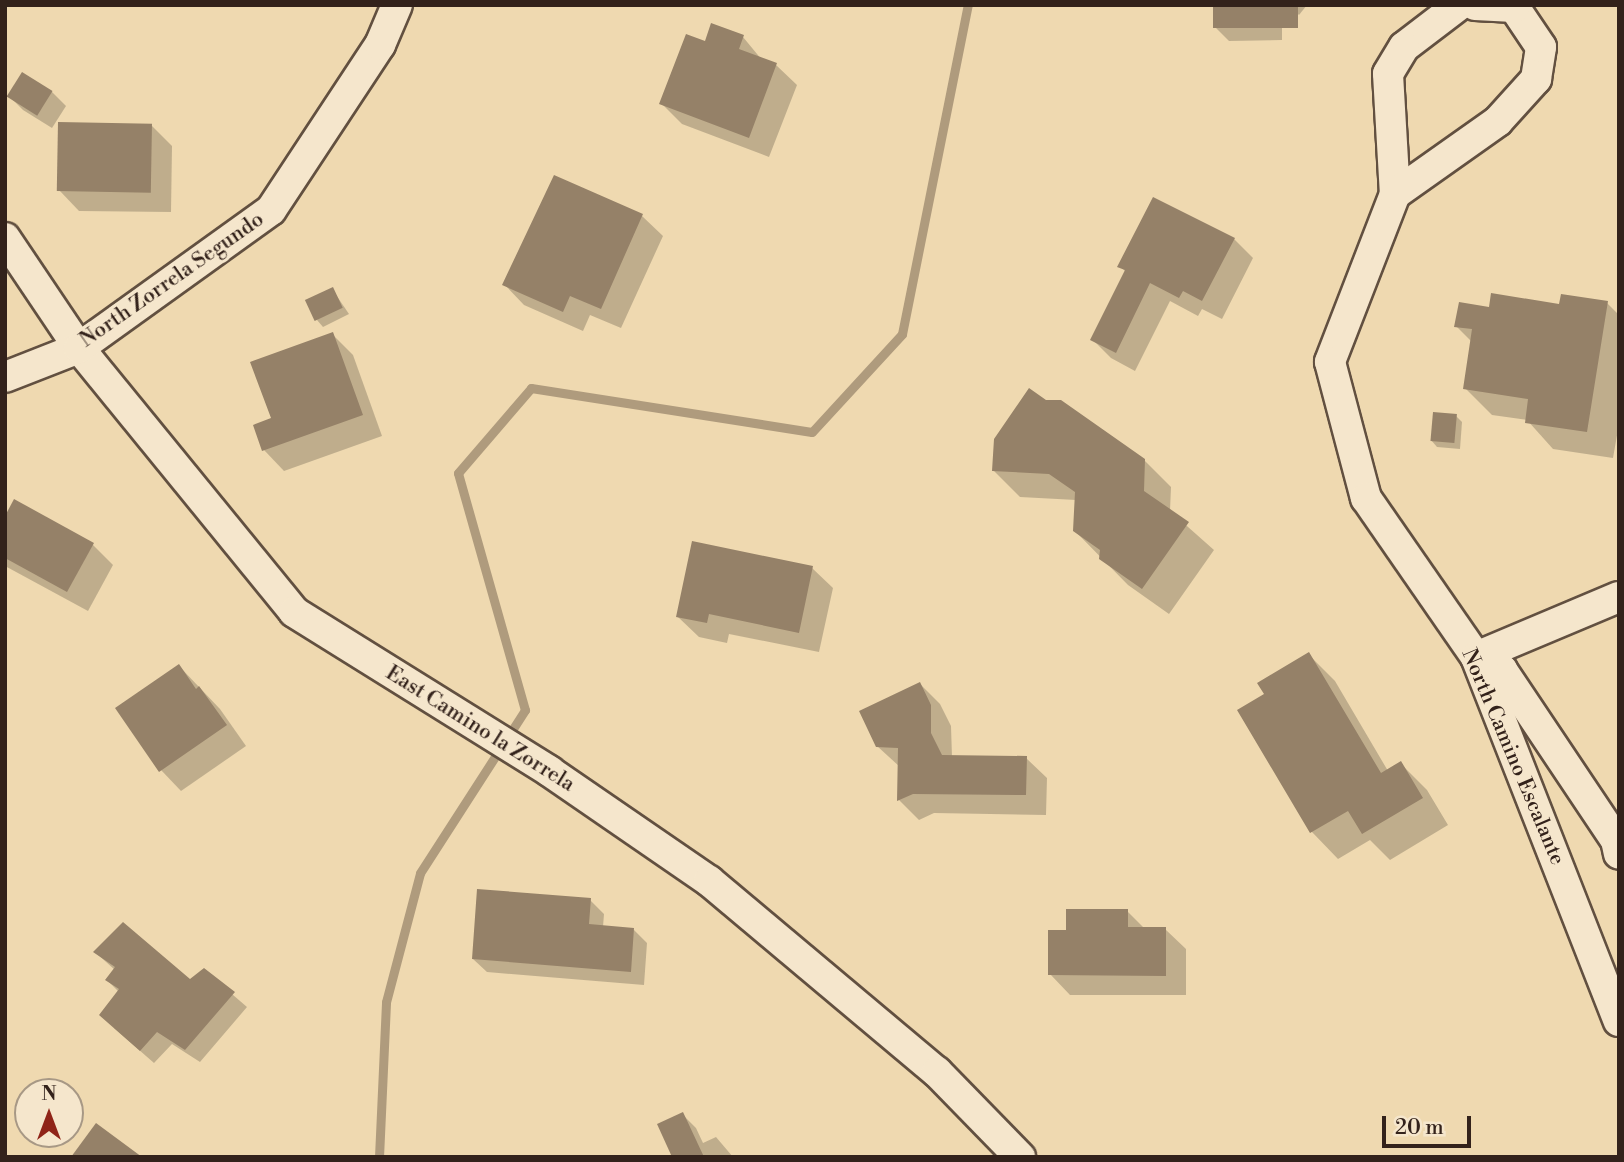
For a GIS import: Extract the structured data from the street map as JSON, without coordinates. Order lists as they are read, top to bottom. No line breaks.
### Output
{"streets":{"street":["North Zorrela Segundo","East Camino la Zorrela","North Camino Escalante"]},"crossings":[["North Zorrela Segundo","East Camino la Zorrela"]],"scale_bar":"20 m","north":"top"}
